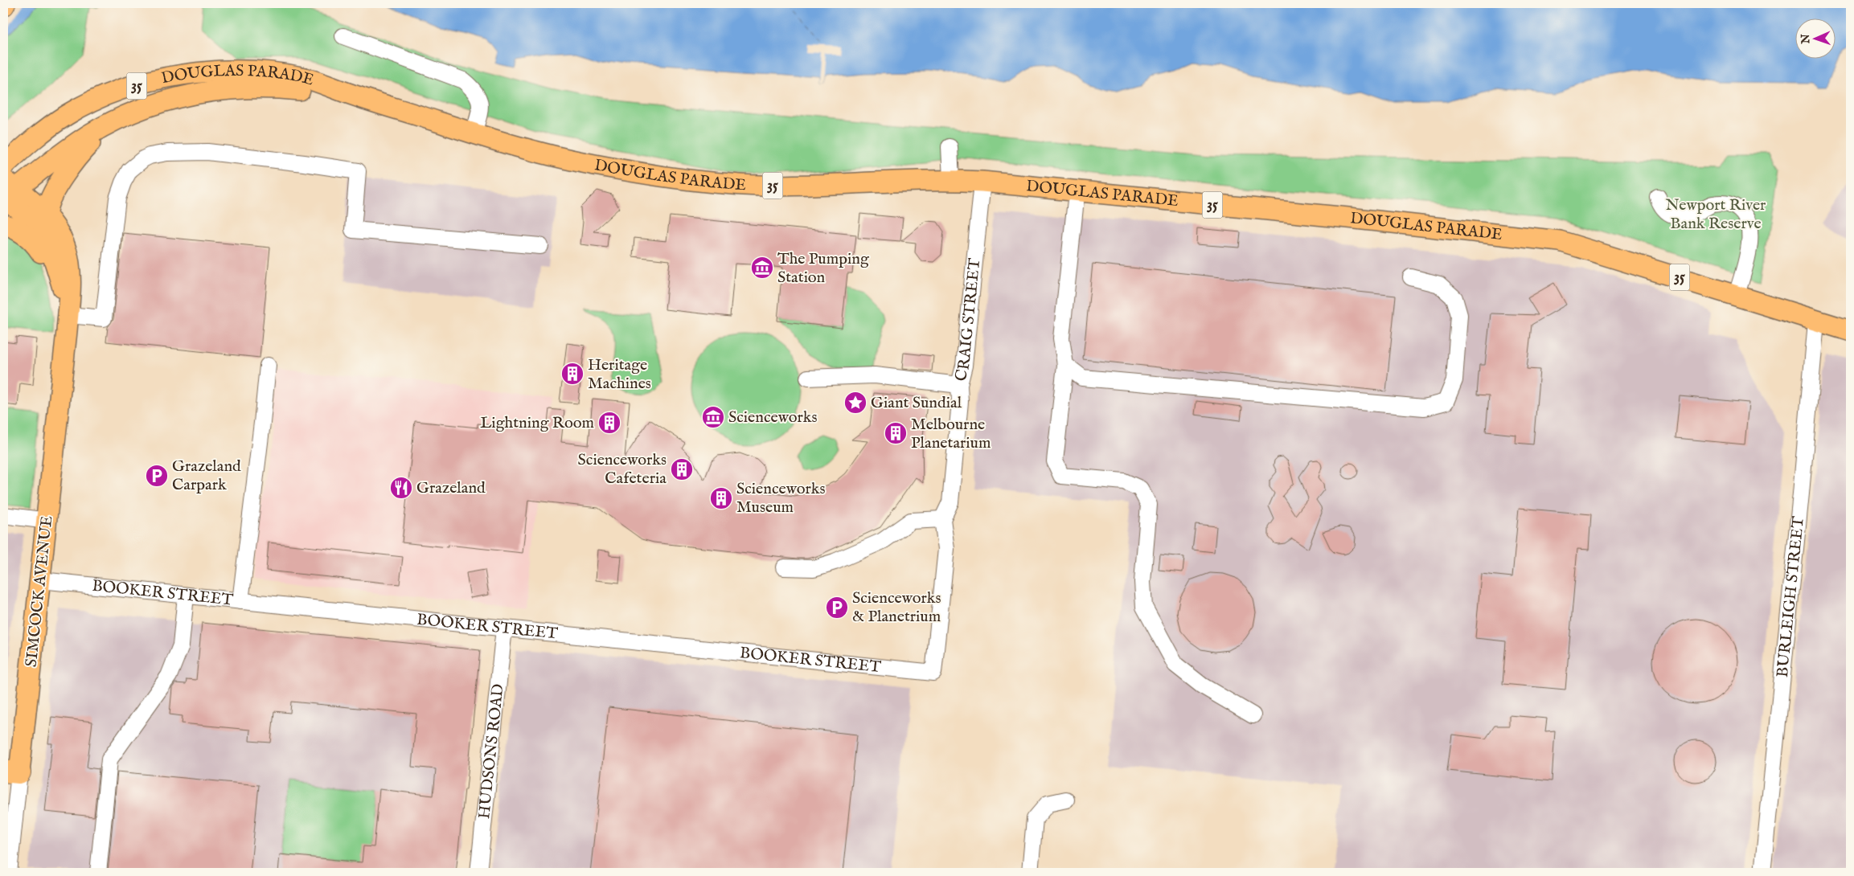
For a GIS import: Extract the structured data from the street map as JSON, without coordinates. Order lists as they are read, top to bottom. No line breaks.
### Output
{"streets":{"main road":["DOUGLAS PARADE","35","SIMCOCK AVENUE"],"street":["CRAIG STREET","BOOKER STREET","BURLEIGH STREET","HUDSONS ROAD"]},"crossings":[["DOUGLAS PARADE","CRAIG STREET"],["DOUGLAS PARADE","SIMCOCK AVENUE"],["DOUGLAS PARADE","BURLEIGH STREET"],["CRAIG STREET","BOOKER STREET"],["SIMCOCK AVENUE","BOOKER STREET"],["BOOKER STREET","HUDSONS ROAD"]],"parks":["Newport River Bank Reserve"],"places":{"museum":["The Pumping Station","Scienceworks"],"building":["Heritage Machines","Lightning Room","Melbourne Planetarium","Scienceworks Cafeteria","Scienceworks Museum"],"place":["Giant Sundial"],"parking":["Grazeland Carpark","Scienceworks & Planetrium"],"restaurant":["Grazeland"]},"north":"left"}
